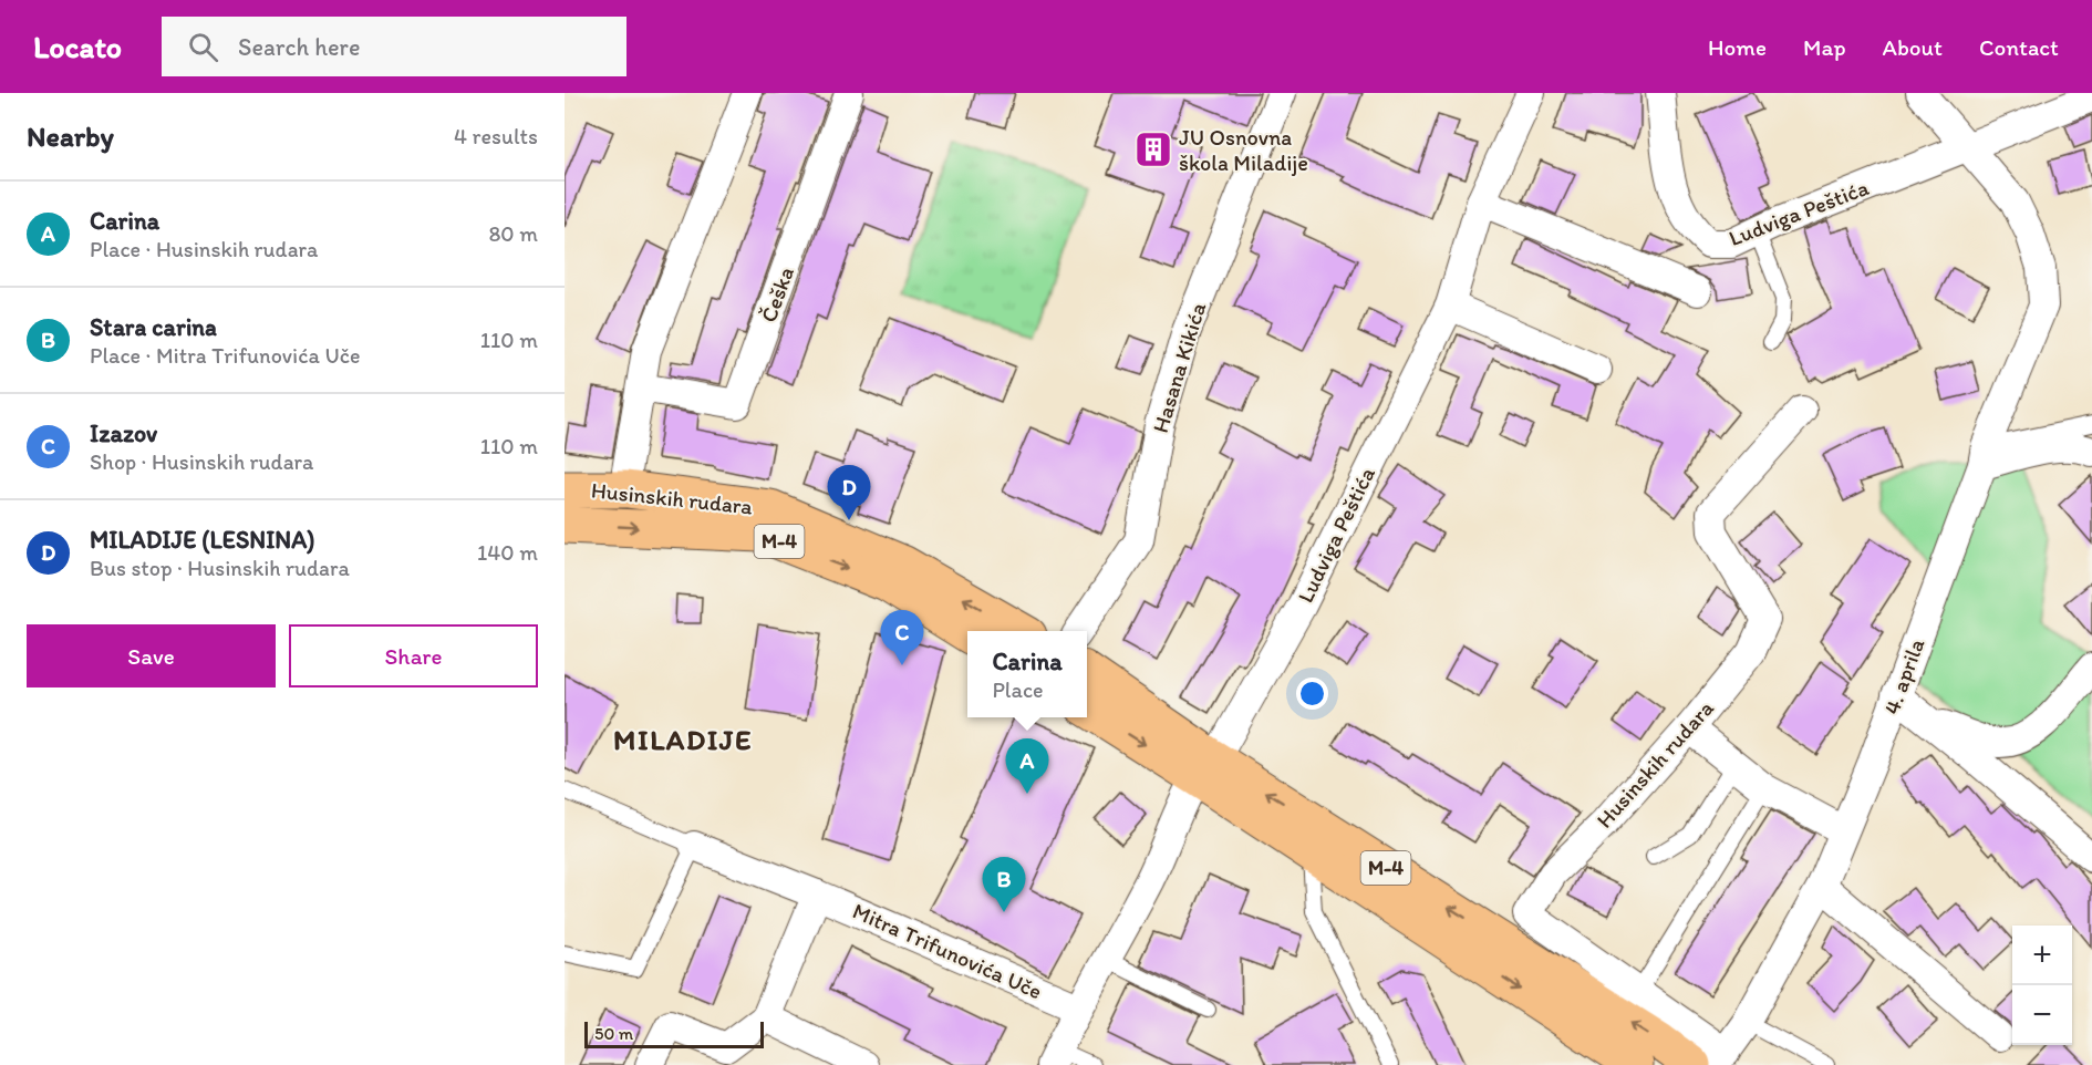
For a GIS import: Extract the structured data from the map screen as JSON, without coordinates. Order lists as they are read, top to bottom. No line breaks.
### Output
{"streets":{"main road":["Husinskih rudara","M-4"],"street":["Ludviga Peštića","Češka","Hasana Kikića","4. aprila","Mitra Trifunovića Uče"]},"crossings":[["Ludviga Peštića","M-4"],["Ludviga Peštića","4. aprila"],["Husinskih rudara","4. aprila"]],"districts":["MILADIJE"],"places":{"building":["JU Osnovna škola Miladije"]},"scale_bar":"50 m","page":{"header":"Locato","search":"Search here","nav":["Home","Map","About","Contact"],"heading":["Nearby","4 results"],"list":[{"mark":"A","name":"Carina","note":"Place · Husinskih rudara","value":"80 m"},{"mark":"B","name":"Stara carina","note":"Place · Mitra Trifunovića Uče","value":"110 m"},{"mark":"C","name":"Izazov","note":"Shop · Husinskih rudara","value":"110 m"},{"mark":"D","name":"MILADIJE (LESNINA)","note":"Bus stop · Husinskih rudara","value":"140 m"}],"pins":["D","C","A","B"],"buttons":["Save","Share"],"popup":["Carina","Place"],"map_buttons":["+","−"],"scale":"50 m"}}
